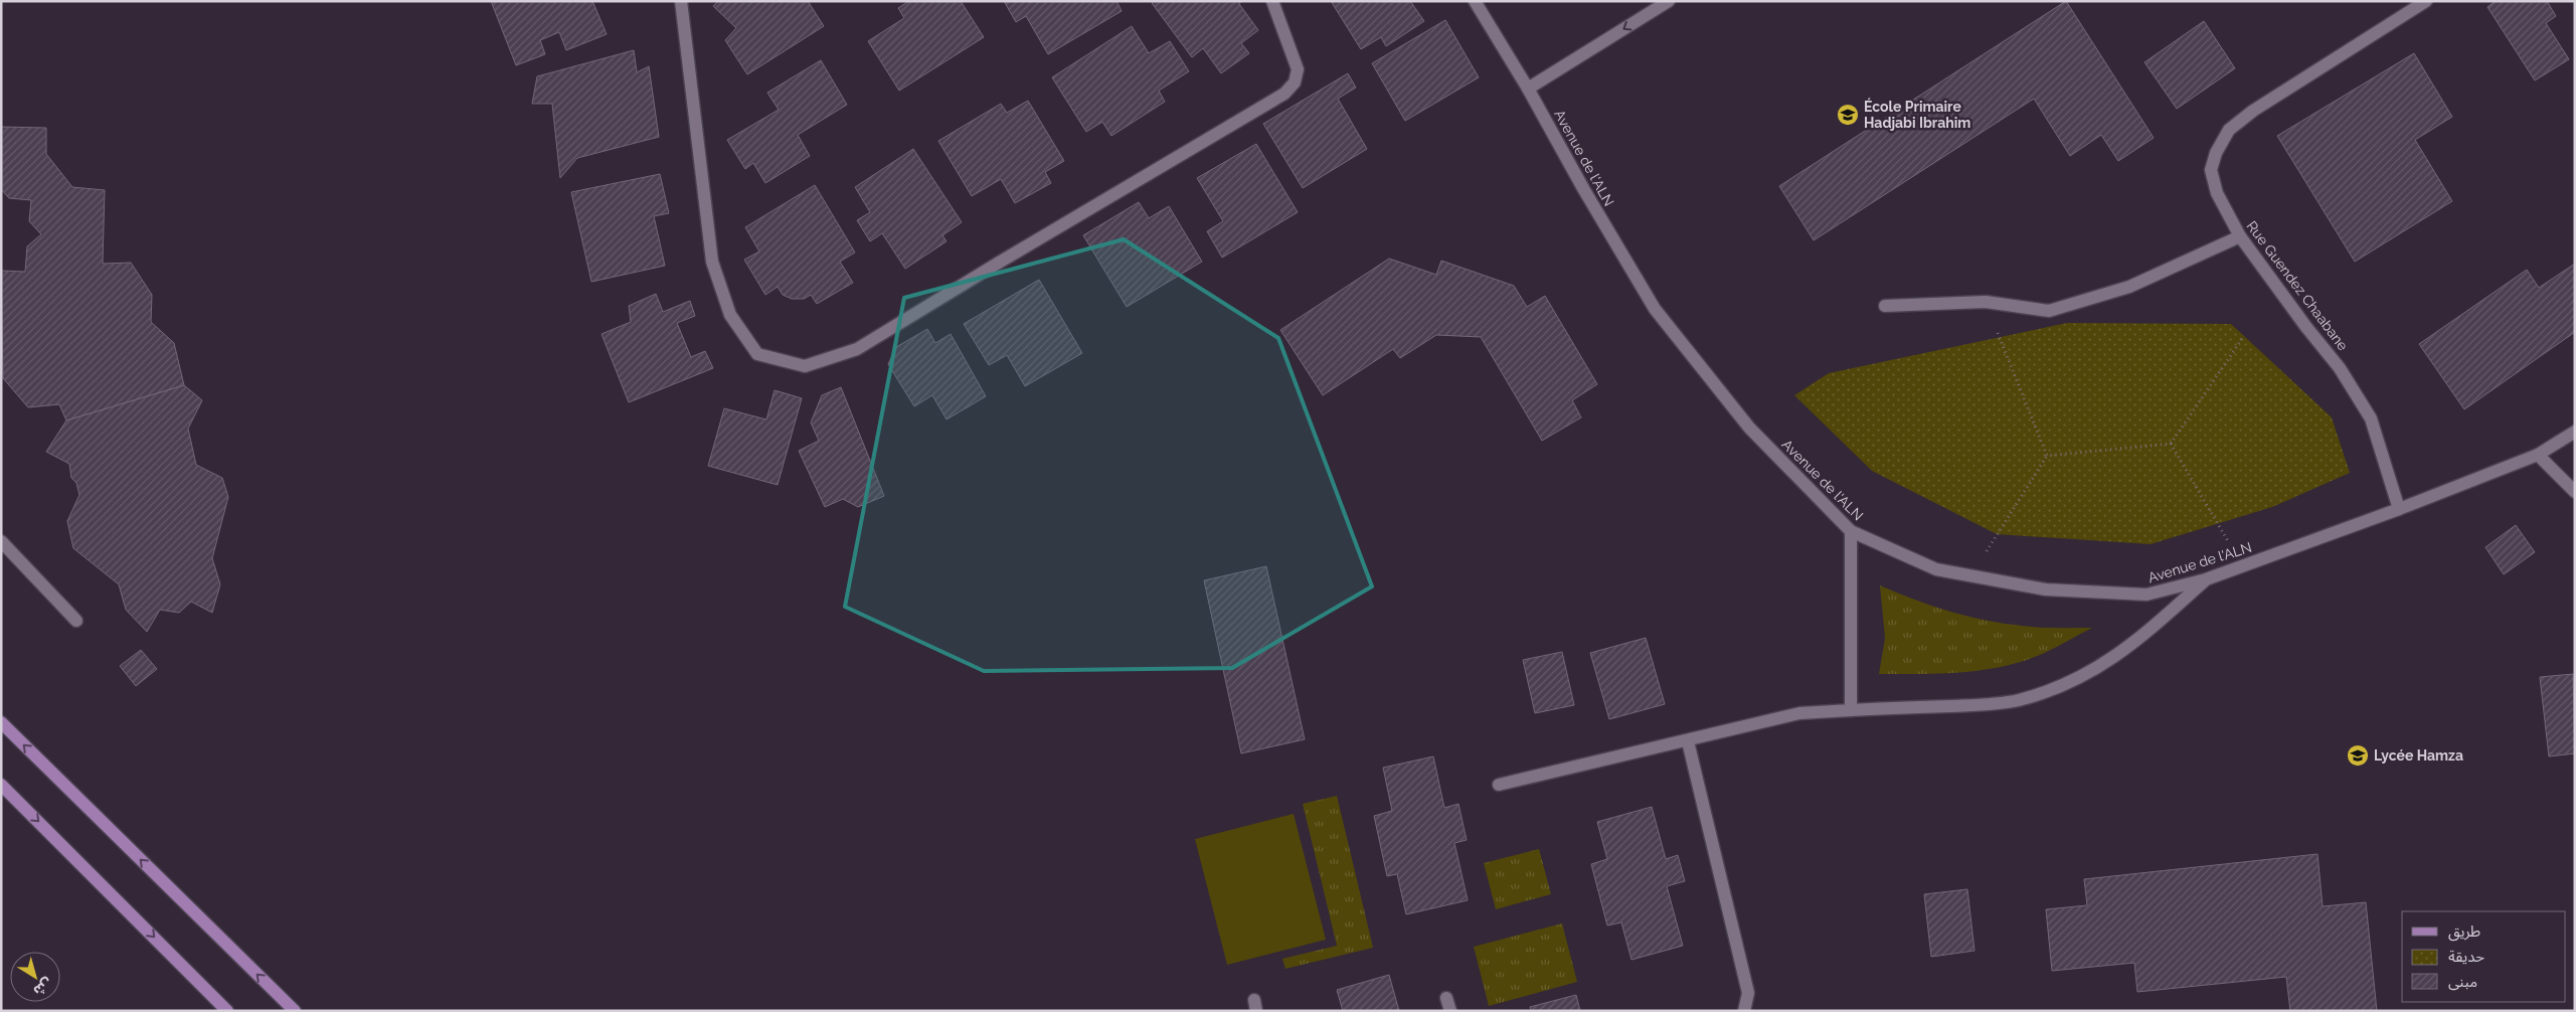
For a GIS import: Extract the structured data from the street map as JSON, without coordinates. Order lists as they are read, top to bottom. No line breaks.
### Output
{"streets":{"street":["Avenue de l'ALN","Rue Guendez Chaabane"]},"crossings":[["Avenue de l'ALN","Rue Guendez Chaabane"]],"places":{"school or university":["École Primaire Hadjabi Ibrahim","Lycée Hamza"]},"legend":["طريق","حديقة","مبنى"],"north":"bottom right"}
